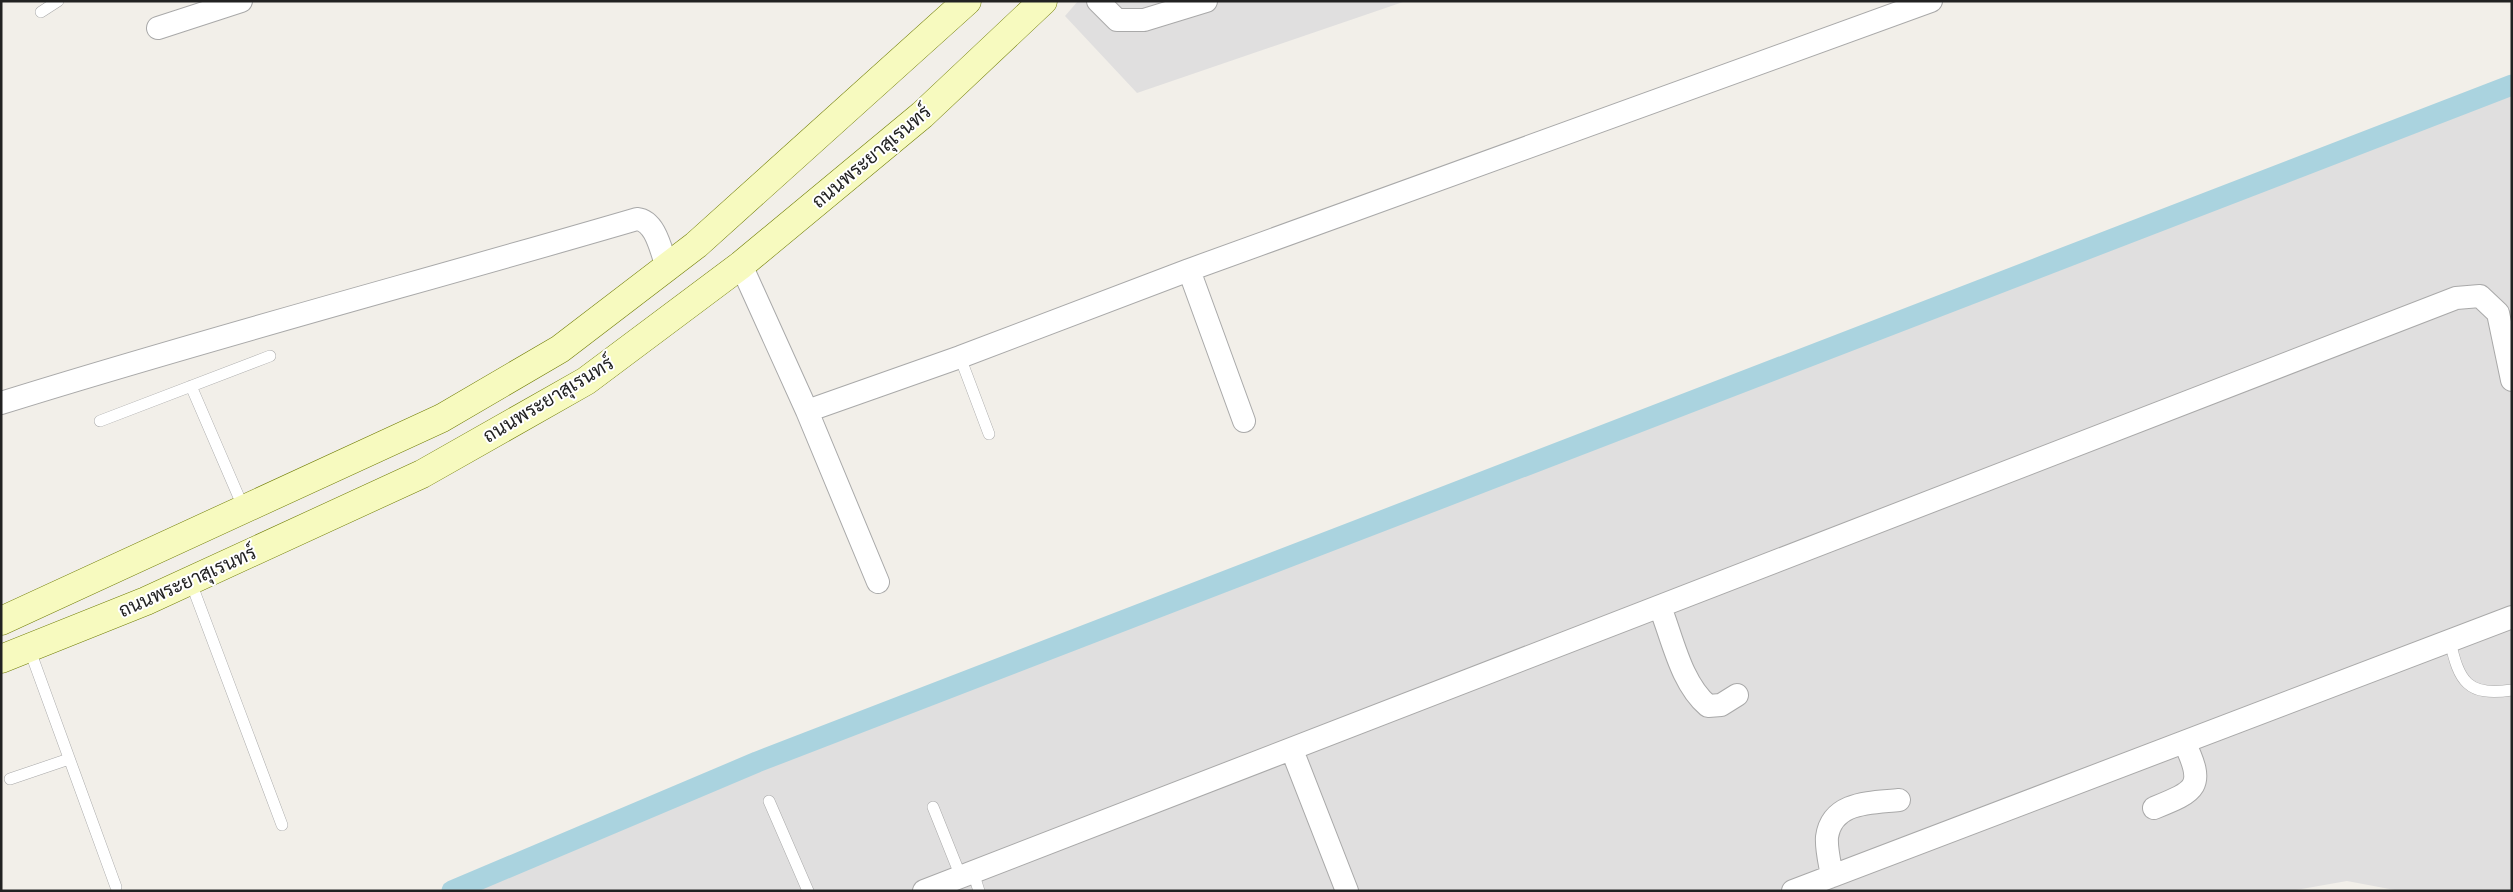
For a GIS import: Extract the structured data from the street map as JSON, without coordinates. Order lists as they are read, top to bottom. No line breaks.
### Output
{"streets":{"street":["ถนนพระยาสุเรนทร์"]}}
